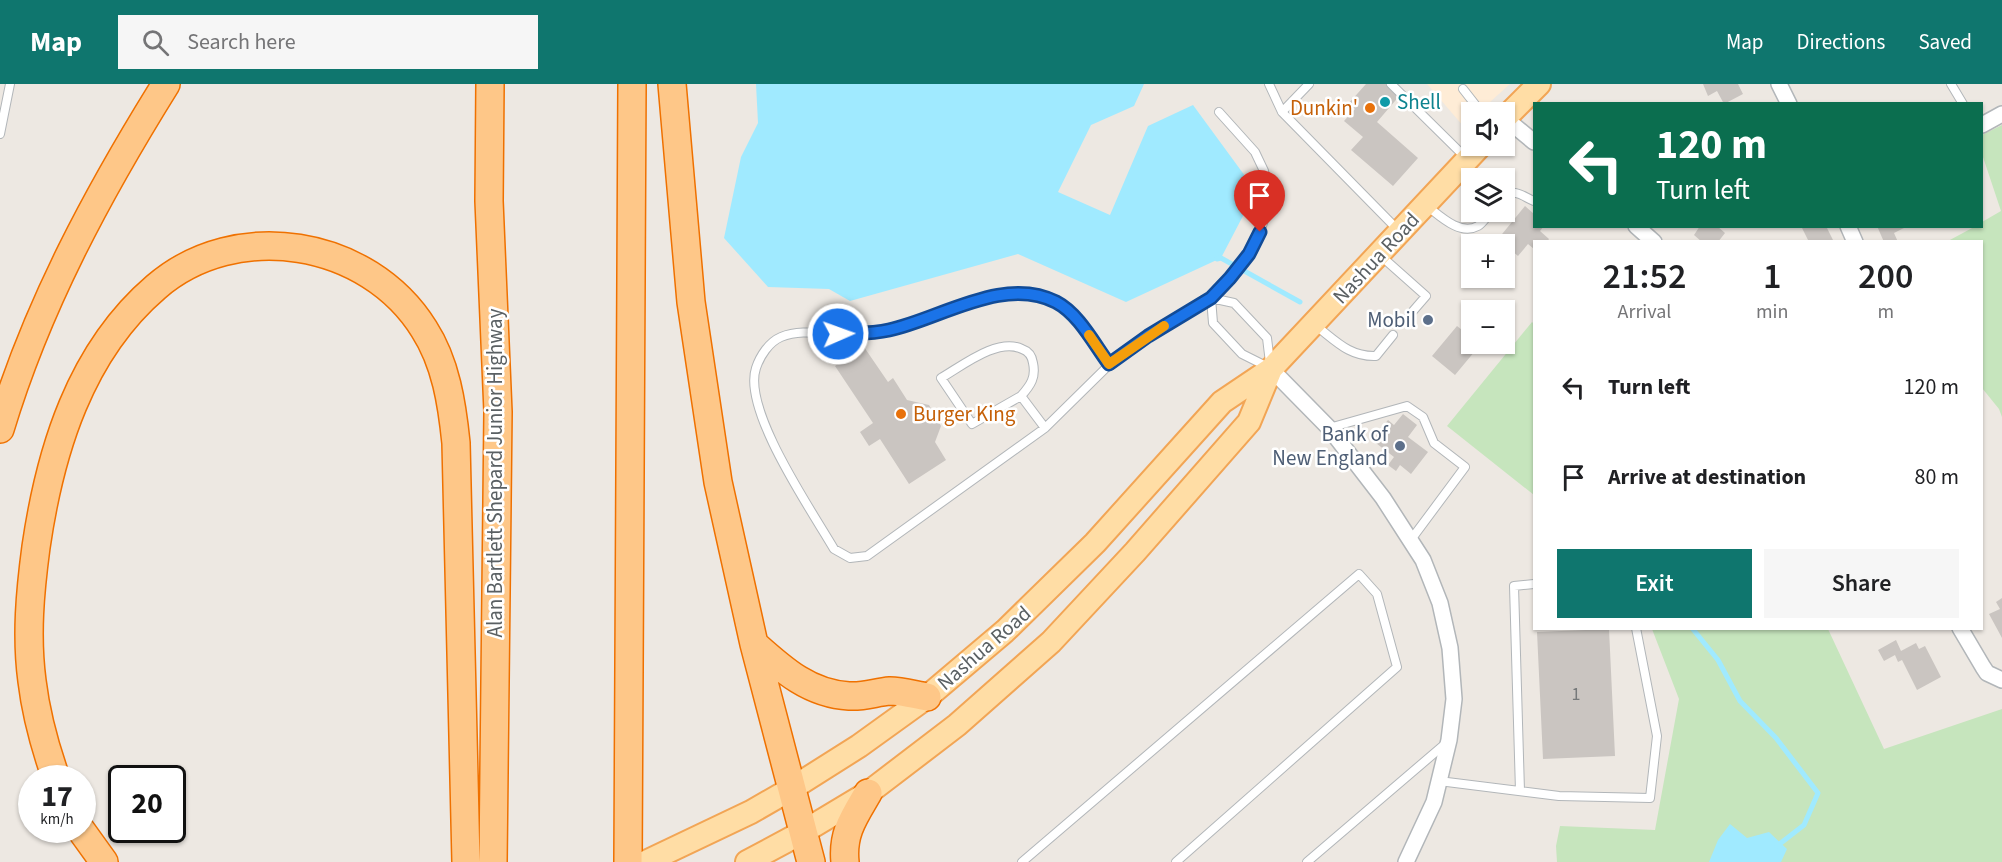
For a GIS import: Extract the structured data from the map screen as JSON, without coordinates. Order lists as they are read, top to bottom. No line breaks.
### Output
{"streets":{"highway":["Alan Bartlett Shepard Junior Highway"],"main road":["Nashua Road"]},"places":["Shell","Dunkin'","Mobil","Burger King","Bank of New England"],"house_numbers":["1"],"page":{"header":"Map","search":"Search here","nav":["Map","Directions","Saved"],"map_buttons":["+","−"],"turn":["120 m","Turn left"],"eta":["21:52","Arrival","1","min","200","m"],"list":[{"name":"Turn left","value":"120 m"},{"name":"Arrive at destination","value":"80 m"}],"buttons":["Exit","Share"],"speed":"17 km/h","limit":"20"}}
